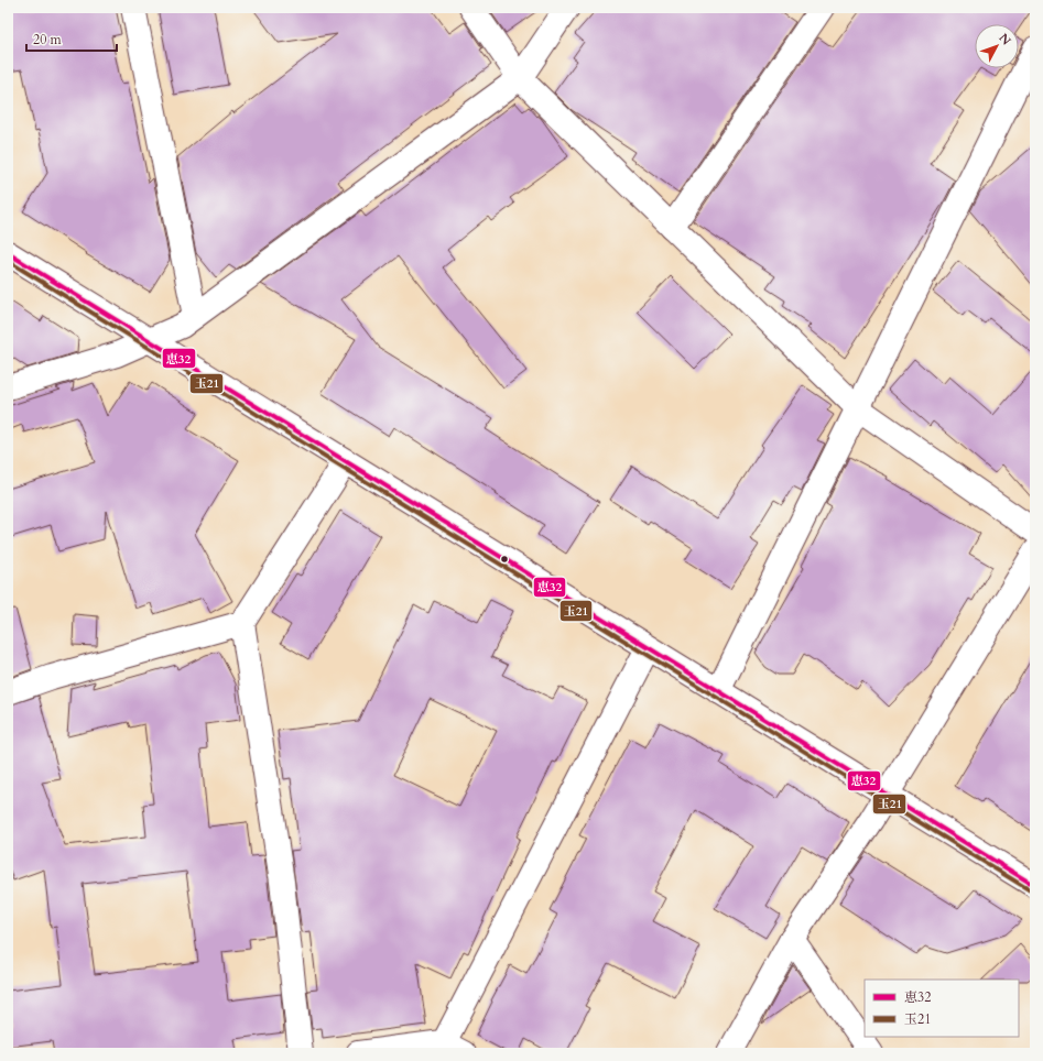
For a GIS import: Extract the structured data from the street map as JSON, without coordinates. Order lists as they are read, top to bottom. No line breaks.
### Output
{"lines":["transit line 恵32","transit line 玉21"],"legend":["恵32","玉21"],"scale_bar":"20 m","north":"top right"}
